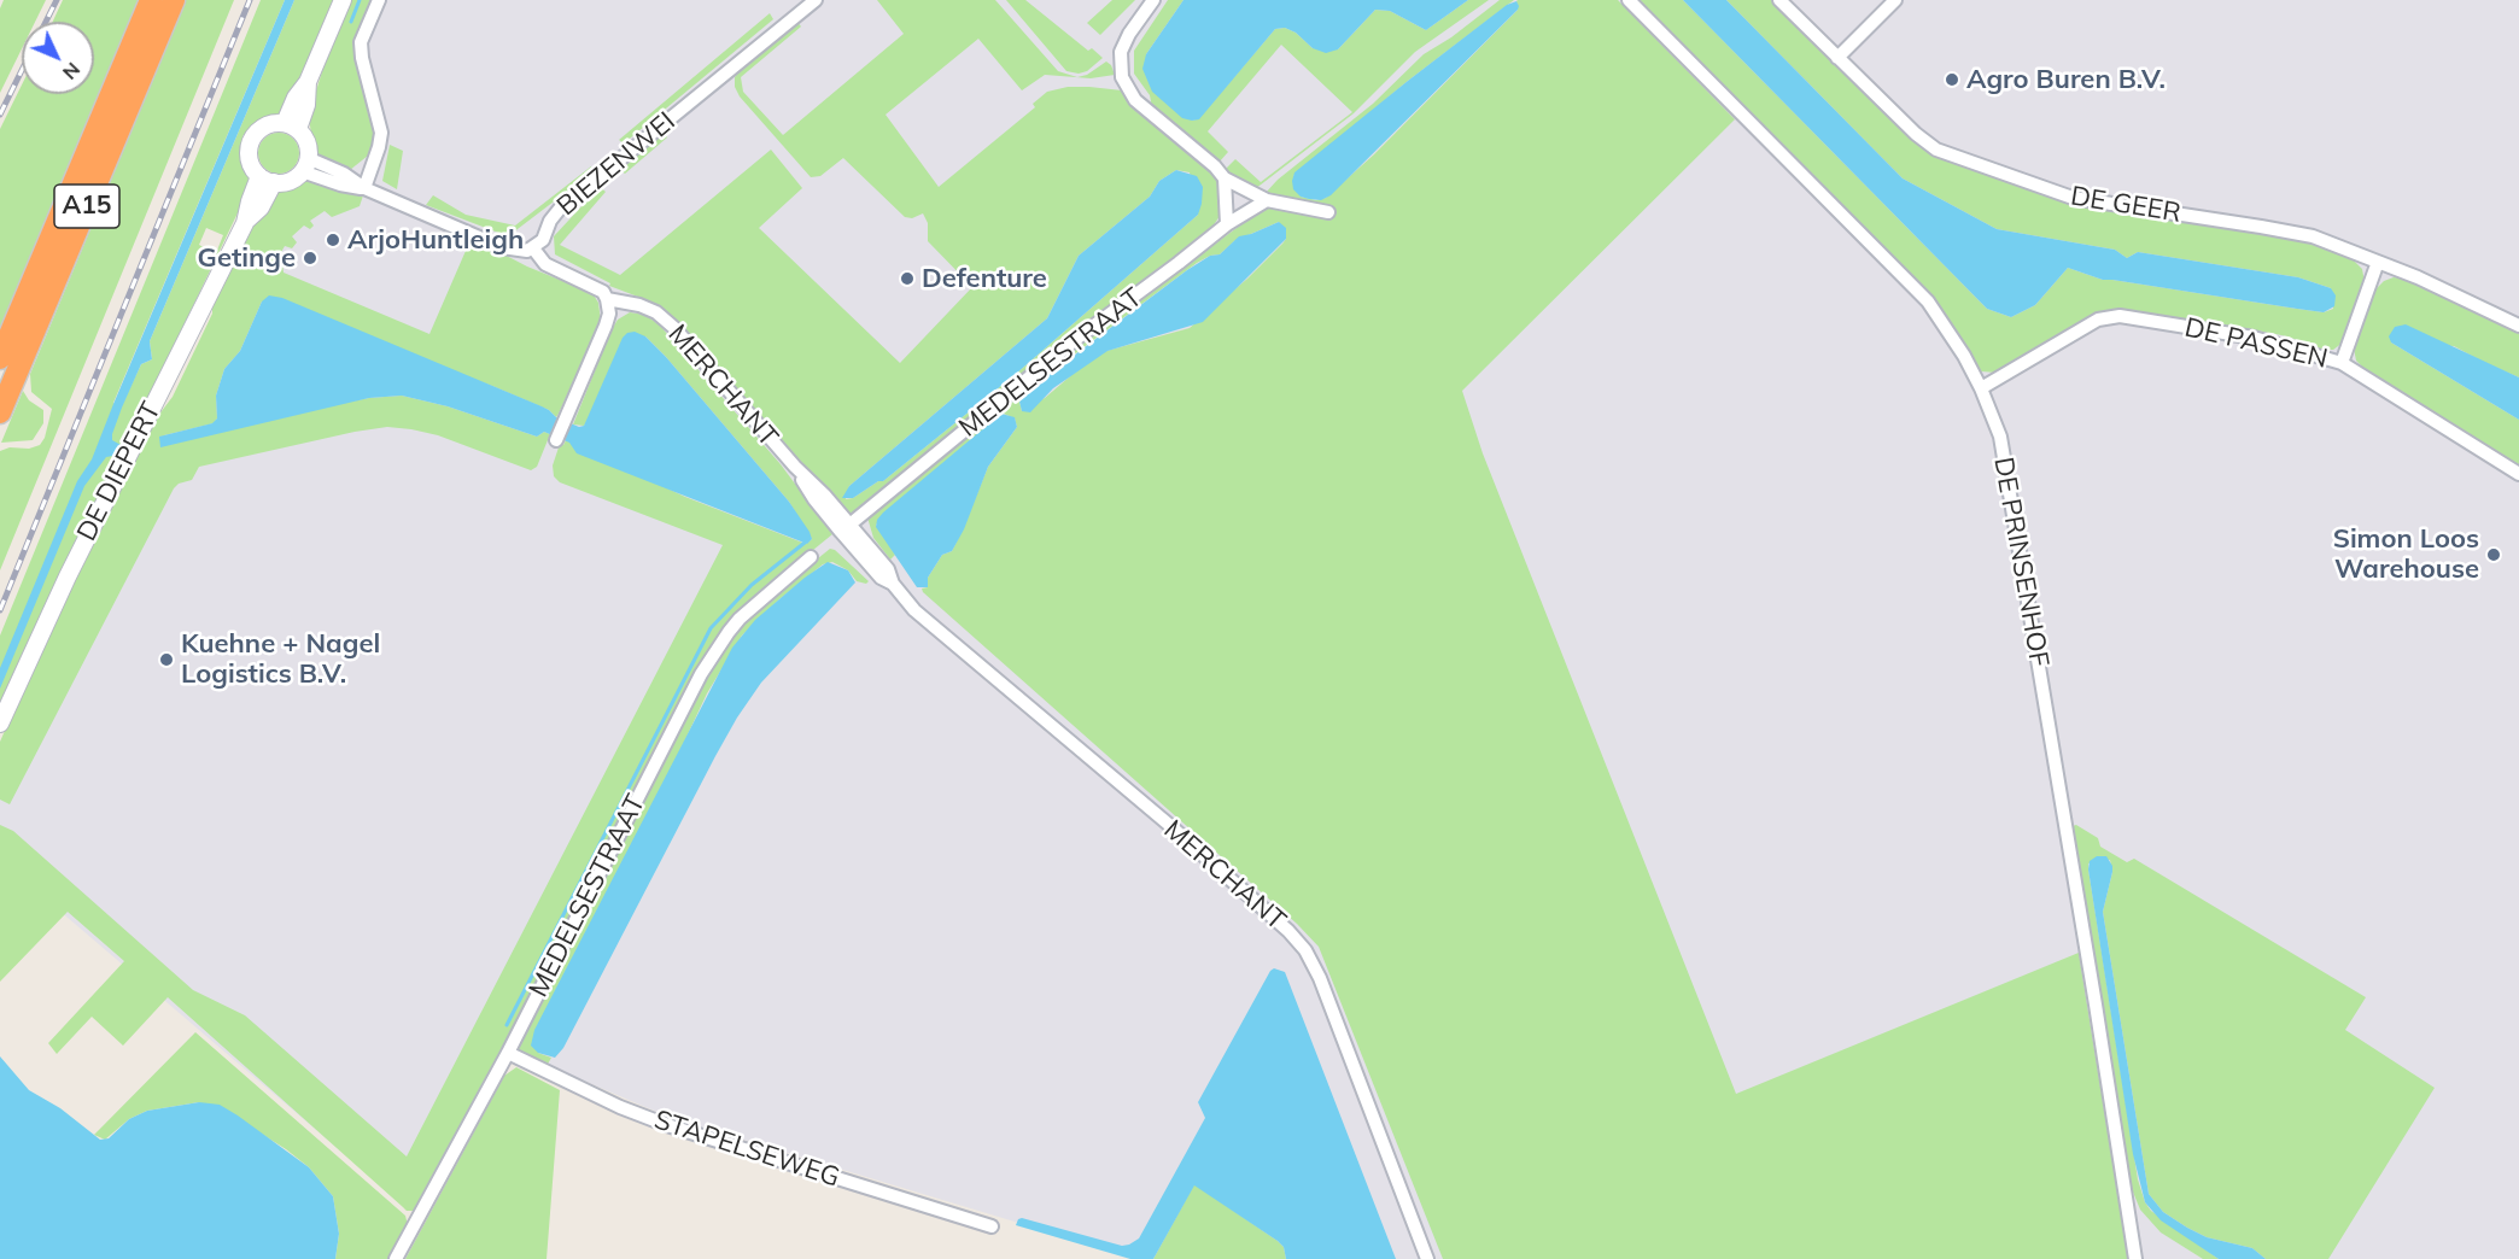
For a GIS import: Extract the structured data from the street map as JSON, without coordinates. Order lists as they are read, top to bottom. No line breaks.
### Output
{"streets":{"highway":["A15"],"main road":["DE DIEPERT"],"street":["BIEZENWEI","DE GEER","DE PASSEN","MEDELSESTRAAT","MERCHANT","DE PRINSENHOF","STAPELSEWEG"]},"crossings":[["BIEZENWEI","MERCHANT"],["DE PASSEN","DE PRINSENHOF"],["MEDELSESTRAAT","MERCHANT"],["MEDELSESTRAAT","STAPELSEWEG"]],"places":["Agro Buren B.V.","ArjoHuntleigh","Getinge","Defenture","Simon Loos Warehouse","Kuehne + Nagel Logistics B.V."],"north":"bottom right"}
